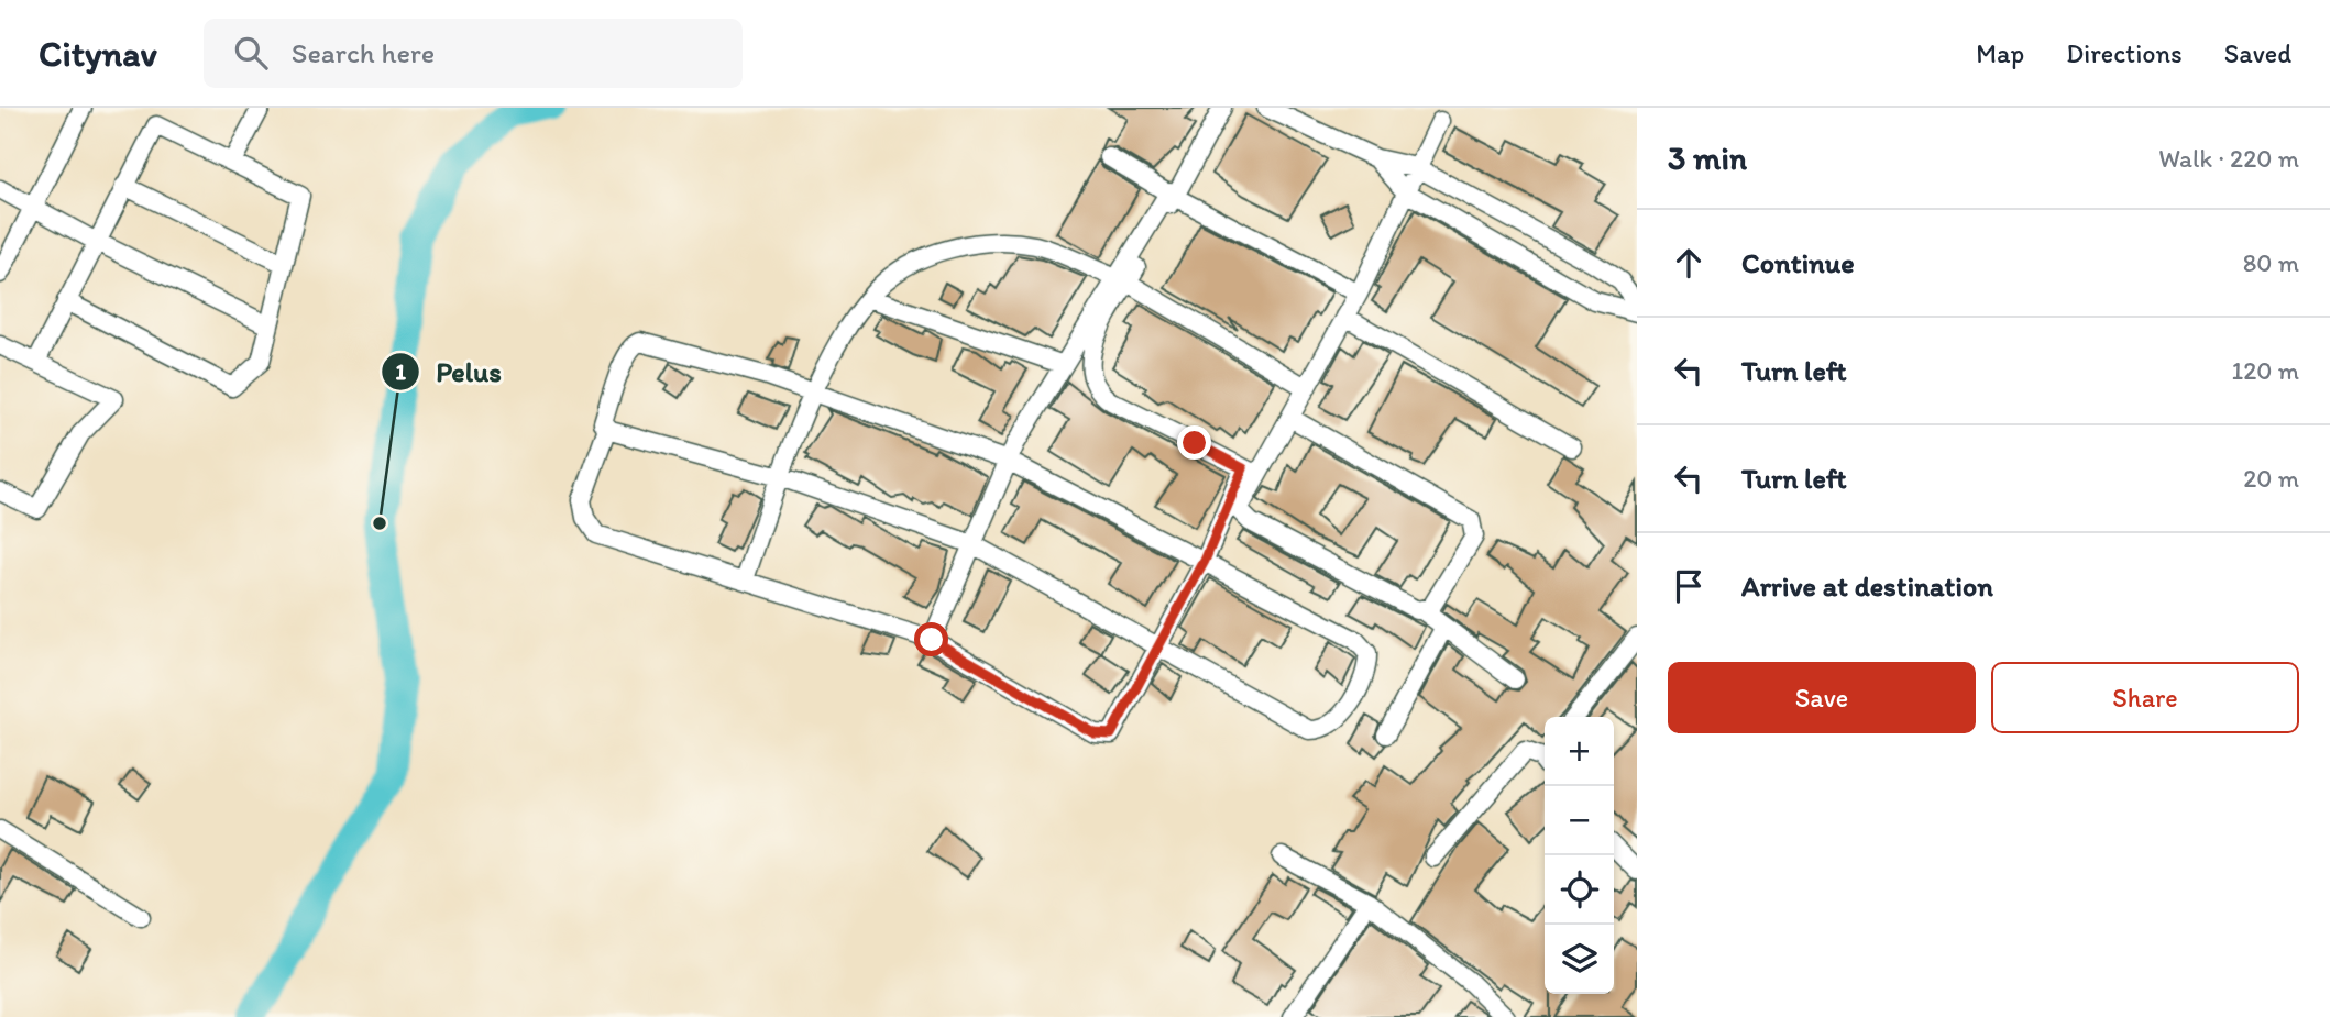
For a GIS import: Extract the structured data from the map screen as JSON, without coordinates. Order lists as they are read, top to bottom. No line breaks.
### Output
{"places":["Pelus"],"page":{"header":"Citynav","search":"Search here","nav":["Map","Directions","Saved"],"heading":["3 min","Walk · 220 m"],"list":[["Continue","80 m"],["Turn left","120 m"],["Turn left","20 m"],"Arrive at destination"],"buttons":["Save","Share"],"map_buttons":["+","−"]}}
